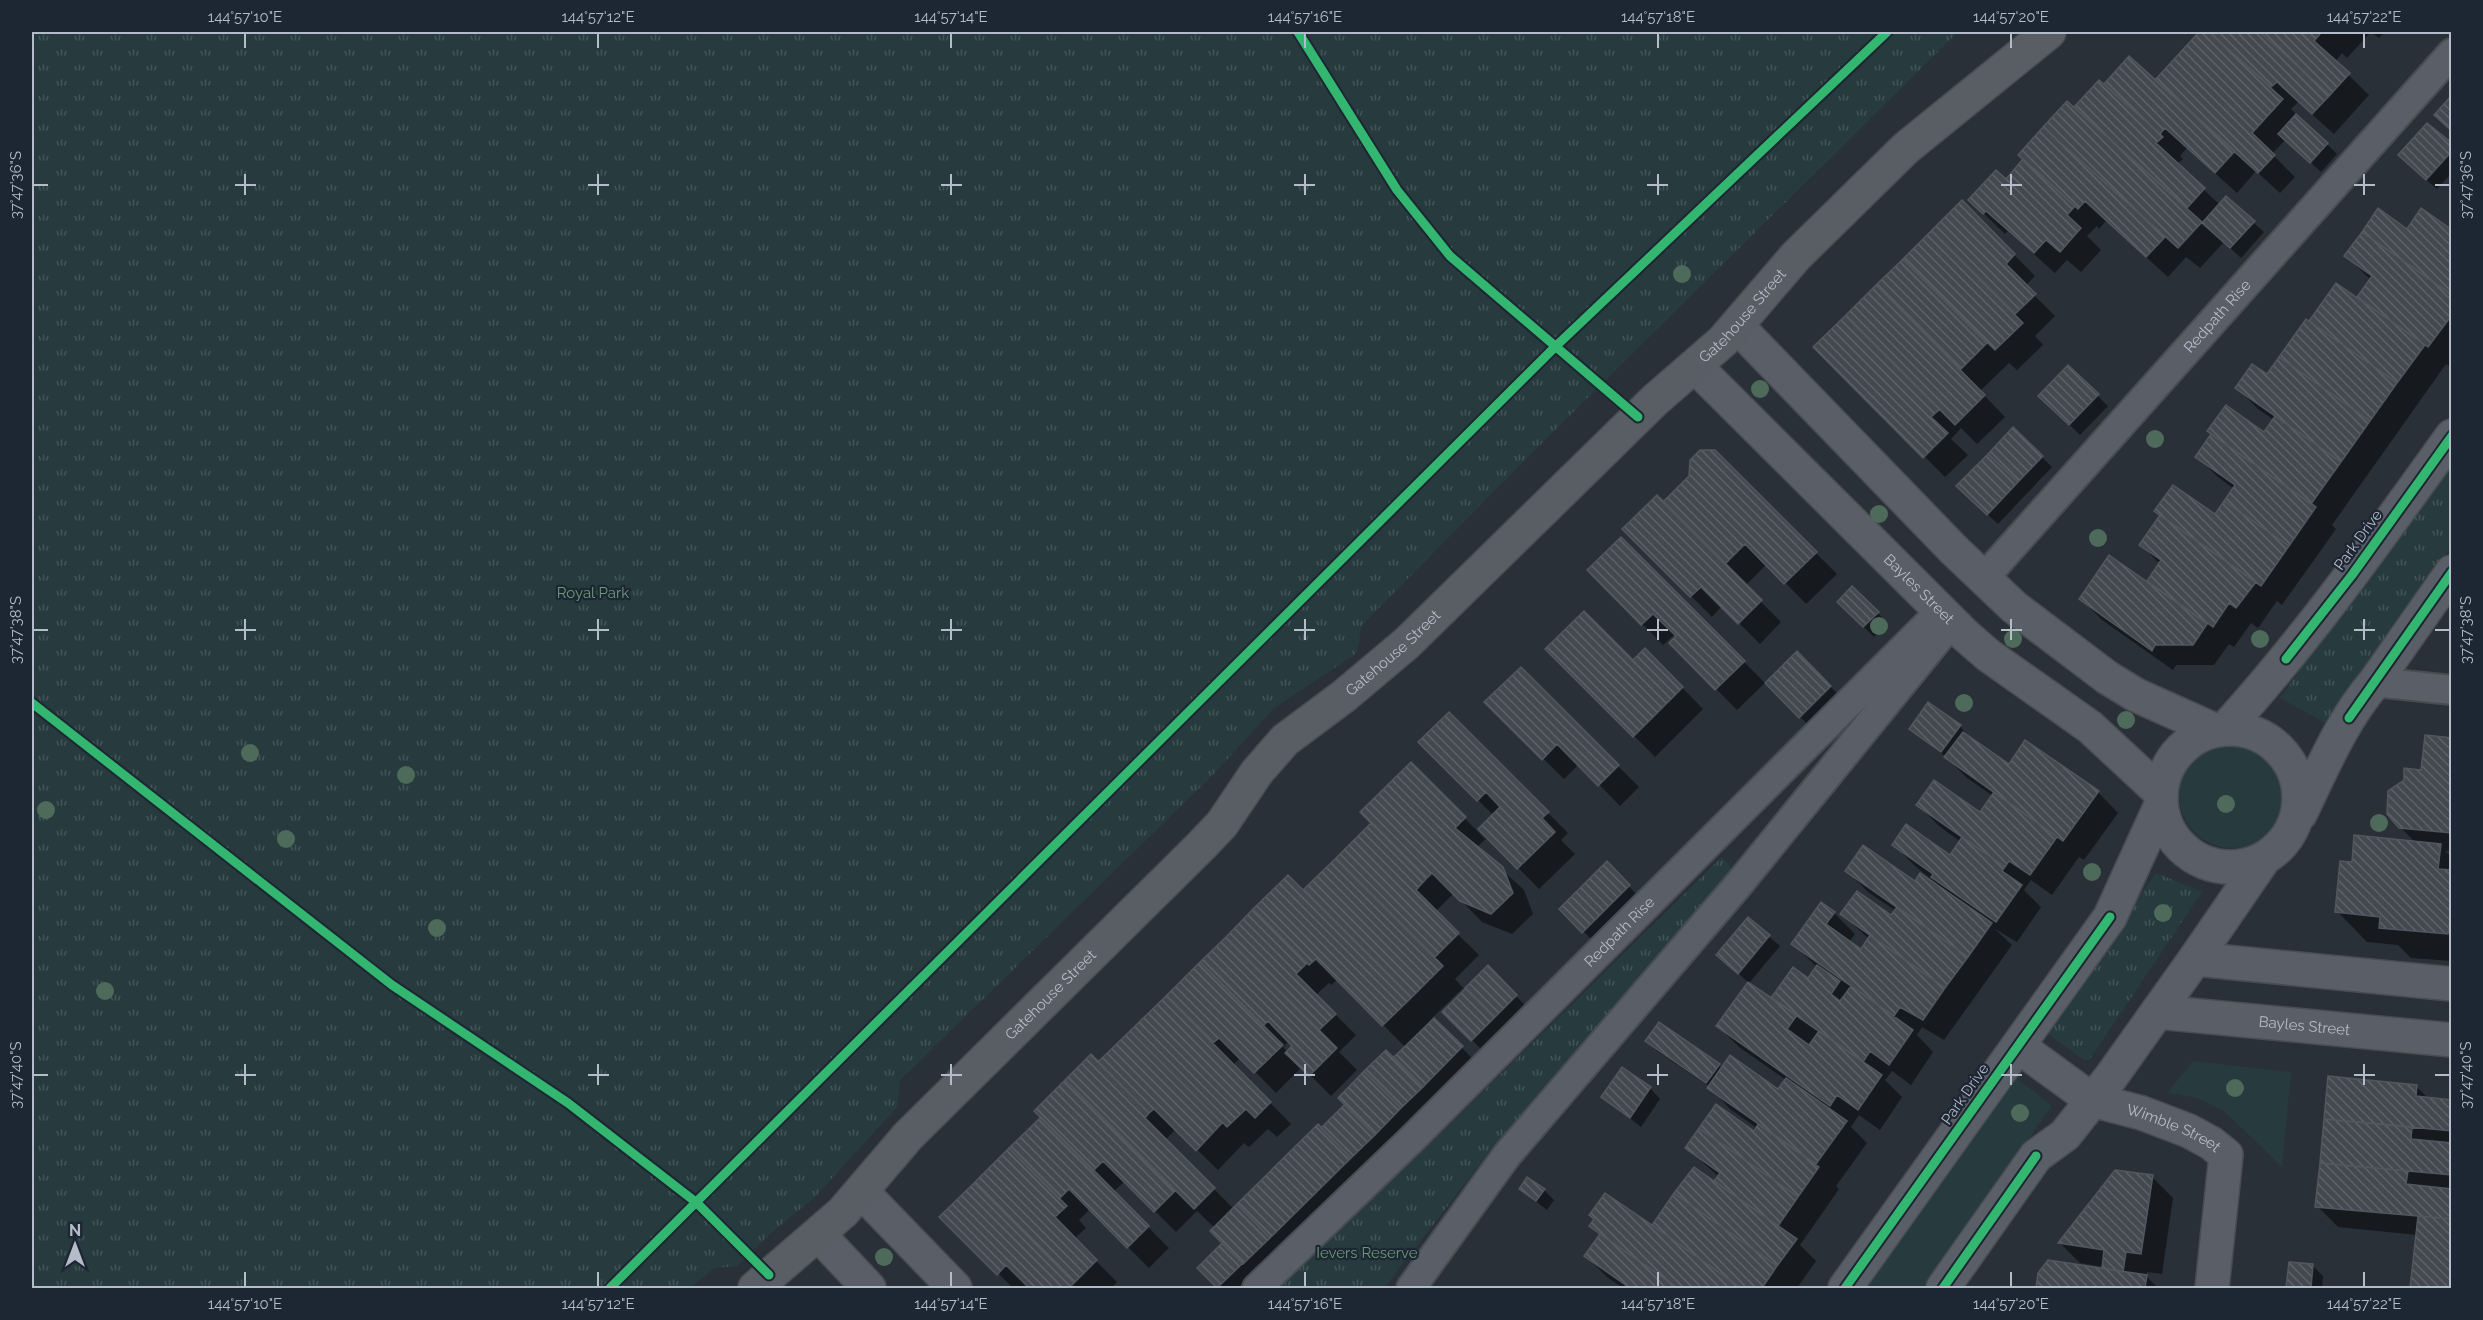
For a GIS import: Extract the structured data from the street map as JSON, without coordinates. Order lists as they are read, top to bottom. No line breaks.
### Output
{"streets":{"street":["Gatehouse Street","Redpath Rise","Park Drive","Bayles Street","Wimble Street"]},"crossings":[["Gatehouse Street","Bayles Street"],["Redpath Rise","Bayles Street"],["Park Drive","Bayles Street"]],"parks":["Royal Park","Ievers Reserve"],"north":"top","coordinates":["144°57'10\"E","144°57'12\"E","144°57'14\"E","144°57'16\"E","144°57'18\"E","144°57'20\"E","144°57'22\"E","37°47'36\"S","37°47'38\"S","37°47'40\"S"]}
